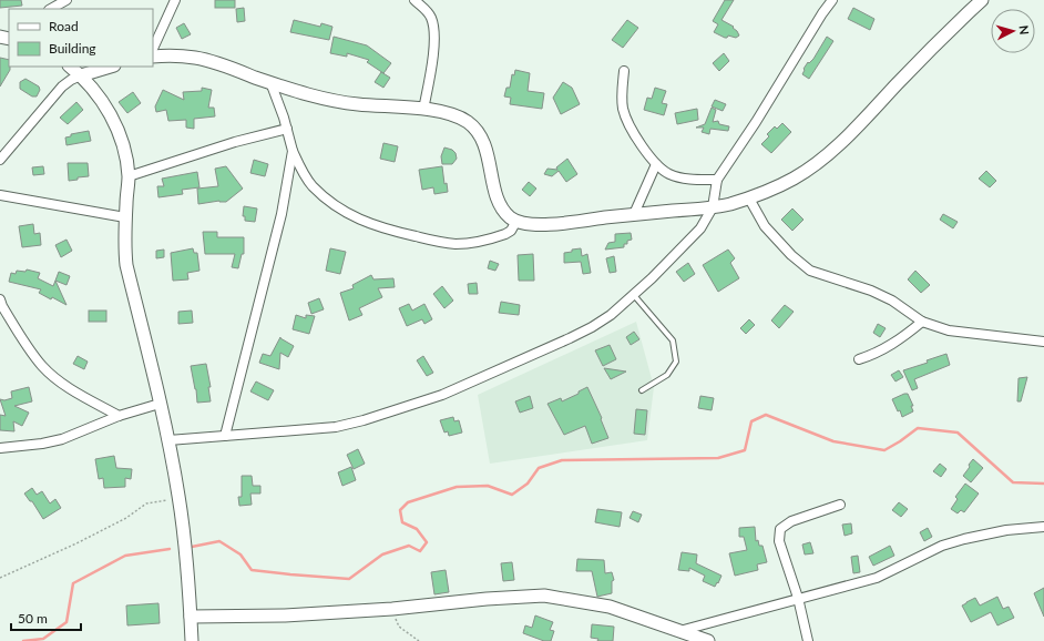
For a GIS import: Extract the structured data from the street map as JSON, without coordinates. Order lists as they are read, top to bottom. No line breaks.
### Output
{"legend":["Road","Building"],"scale_bar":"50 m","north":"right"}
